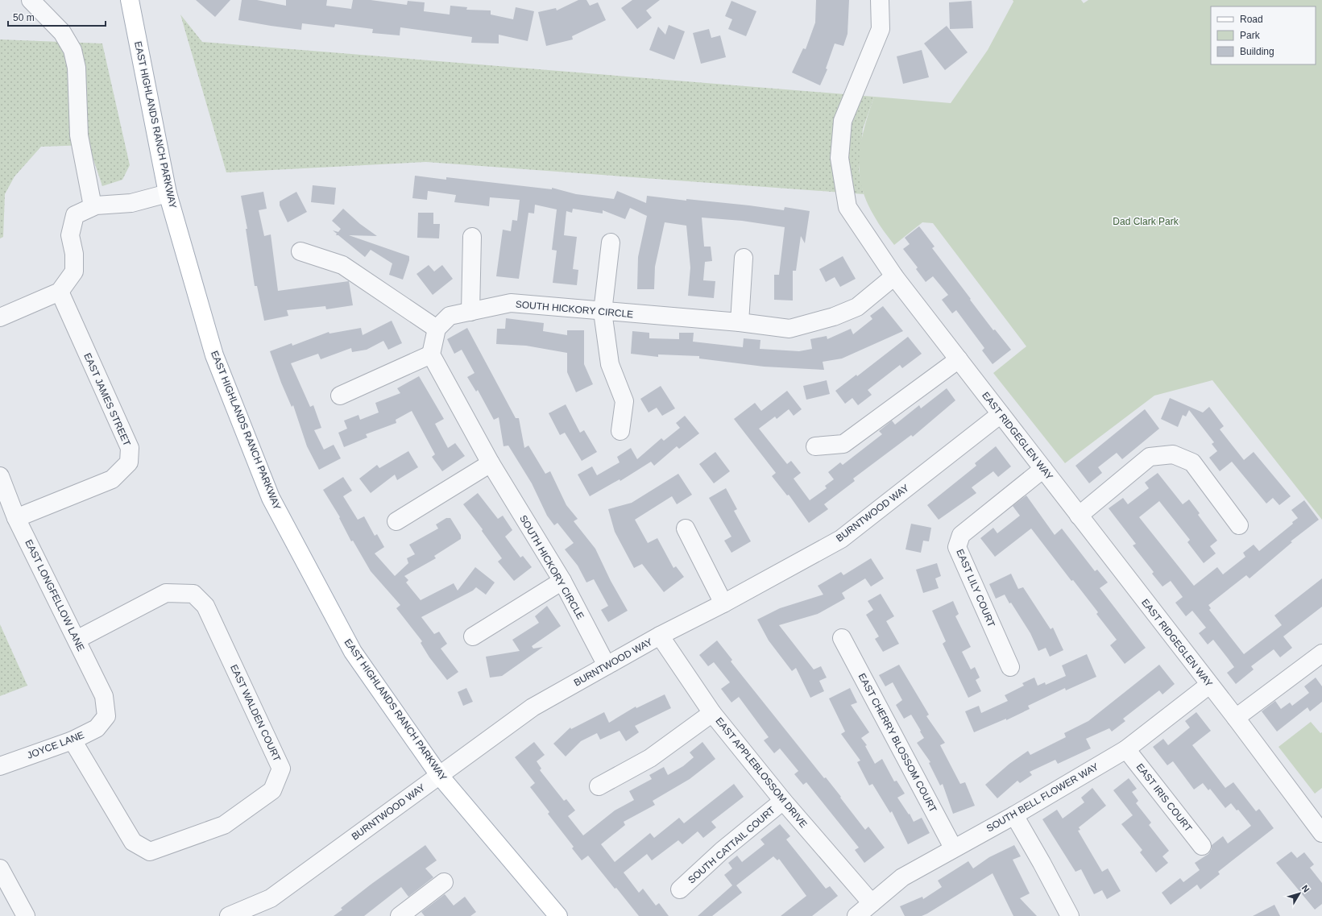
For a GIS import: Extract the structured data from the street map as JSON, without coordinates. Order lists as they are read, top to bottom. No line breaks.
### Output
{"streets":{"main road":["EAST HIGHLANDS RANCH PARKWAY"],"street":["SOUTH HICKORY CIRCLE","EAST JAMES STREET","EAST RIDGEGLEN WAY","BURNTWOOD WAY","EAST LILY COURT","EAST LONGFELLOW LANE","EAST WALDEN COURT","EAST CHERRY BLOSSOM COURT","JOYCE LANE","EAST APPLEBLOSSOM DRIVE","SOUTH BELL FLOWER WAY","EAST IRIS COURT","SOUTH CATTAIL COURT"]},"crossings":[["EAST HIGHLANDS RANCH PARKWAY","BURNTWOOD WAY"],["SOUTH HICKORY CIRCLE","EAST RIDGEGLEN WAY"],["SOUTH HICKORY CIRCLE","BURNTWOOD WAY"],["EAST JAMES STREET","EAST LONGFELLOW LANE"],["EAST RIDGEGLEN WAY","BURNTWOOD WAY"],["EAST RIDGEGLEN WAY","EAST LILY COURT"],["EAST RIDGEGLEN WAY","SOUTH BELL FLOWER WAY"],["BURNTWOOD WAY","EAST APPLEBLOSSOM DRIVE"],["EAST LONGFELLOW LANE","EAST WALDEN COURT"],["EAST LONGFELLOW LANE","JOYCE LANE"],["EAST WALDEN COURT","JOYCE LANE"],["EAST CHERRY BLOSSOM COURT","SOUTH BELL FLOWER WAY"],["EAST APPLEBLOSSOM DRIVE","SOUTH BELL FLOWER WAY"],["EAST APPLEBLOSSOM DRIVE","SOUTH CATTAIL COURT"],["SOUTH BELL FLOWER WAY","EAST IRIS COURT"]],"parks":["Dad Clark Park"],"legend":["Road","Park","Building"],"scale_bar":"50 m","north":"top right"}
